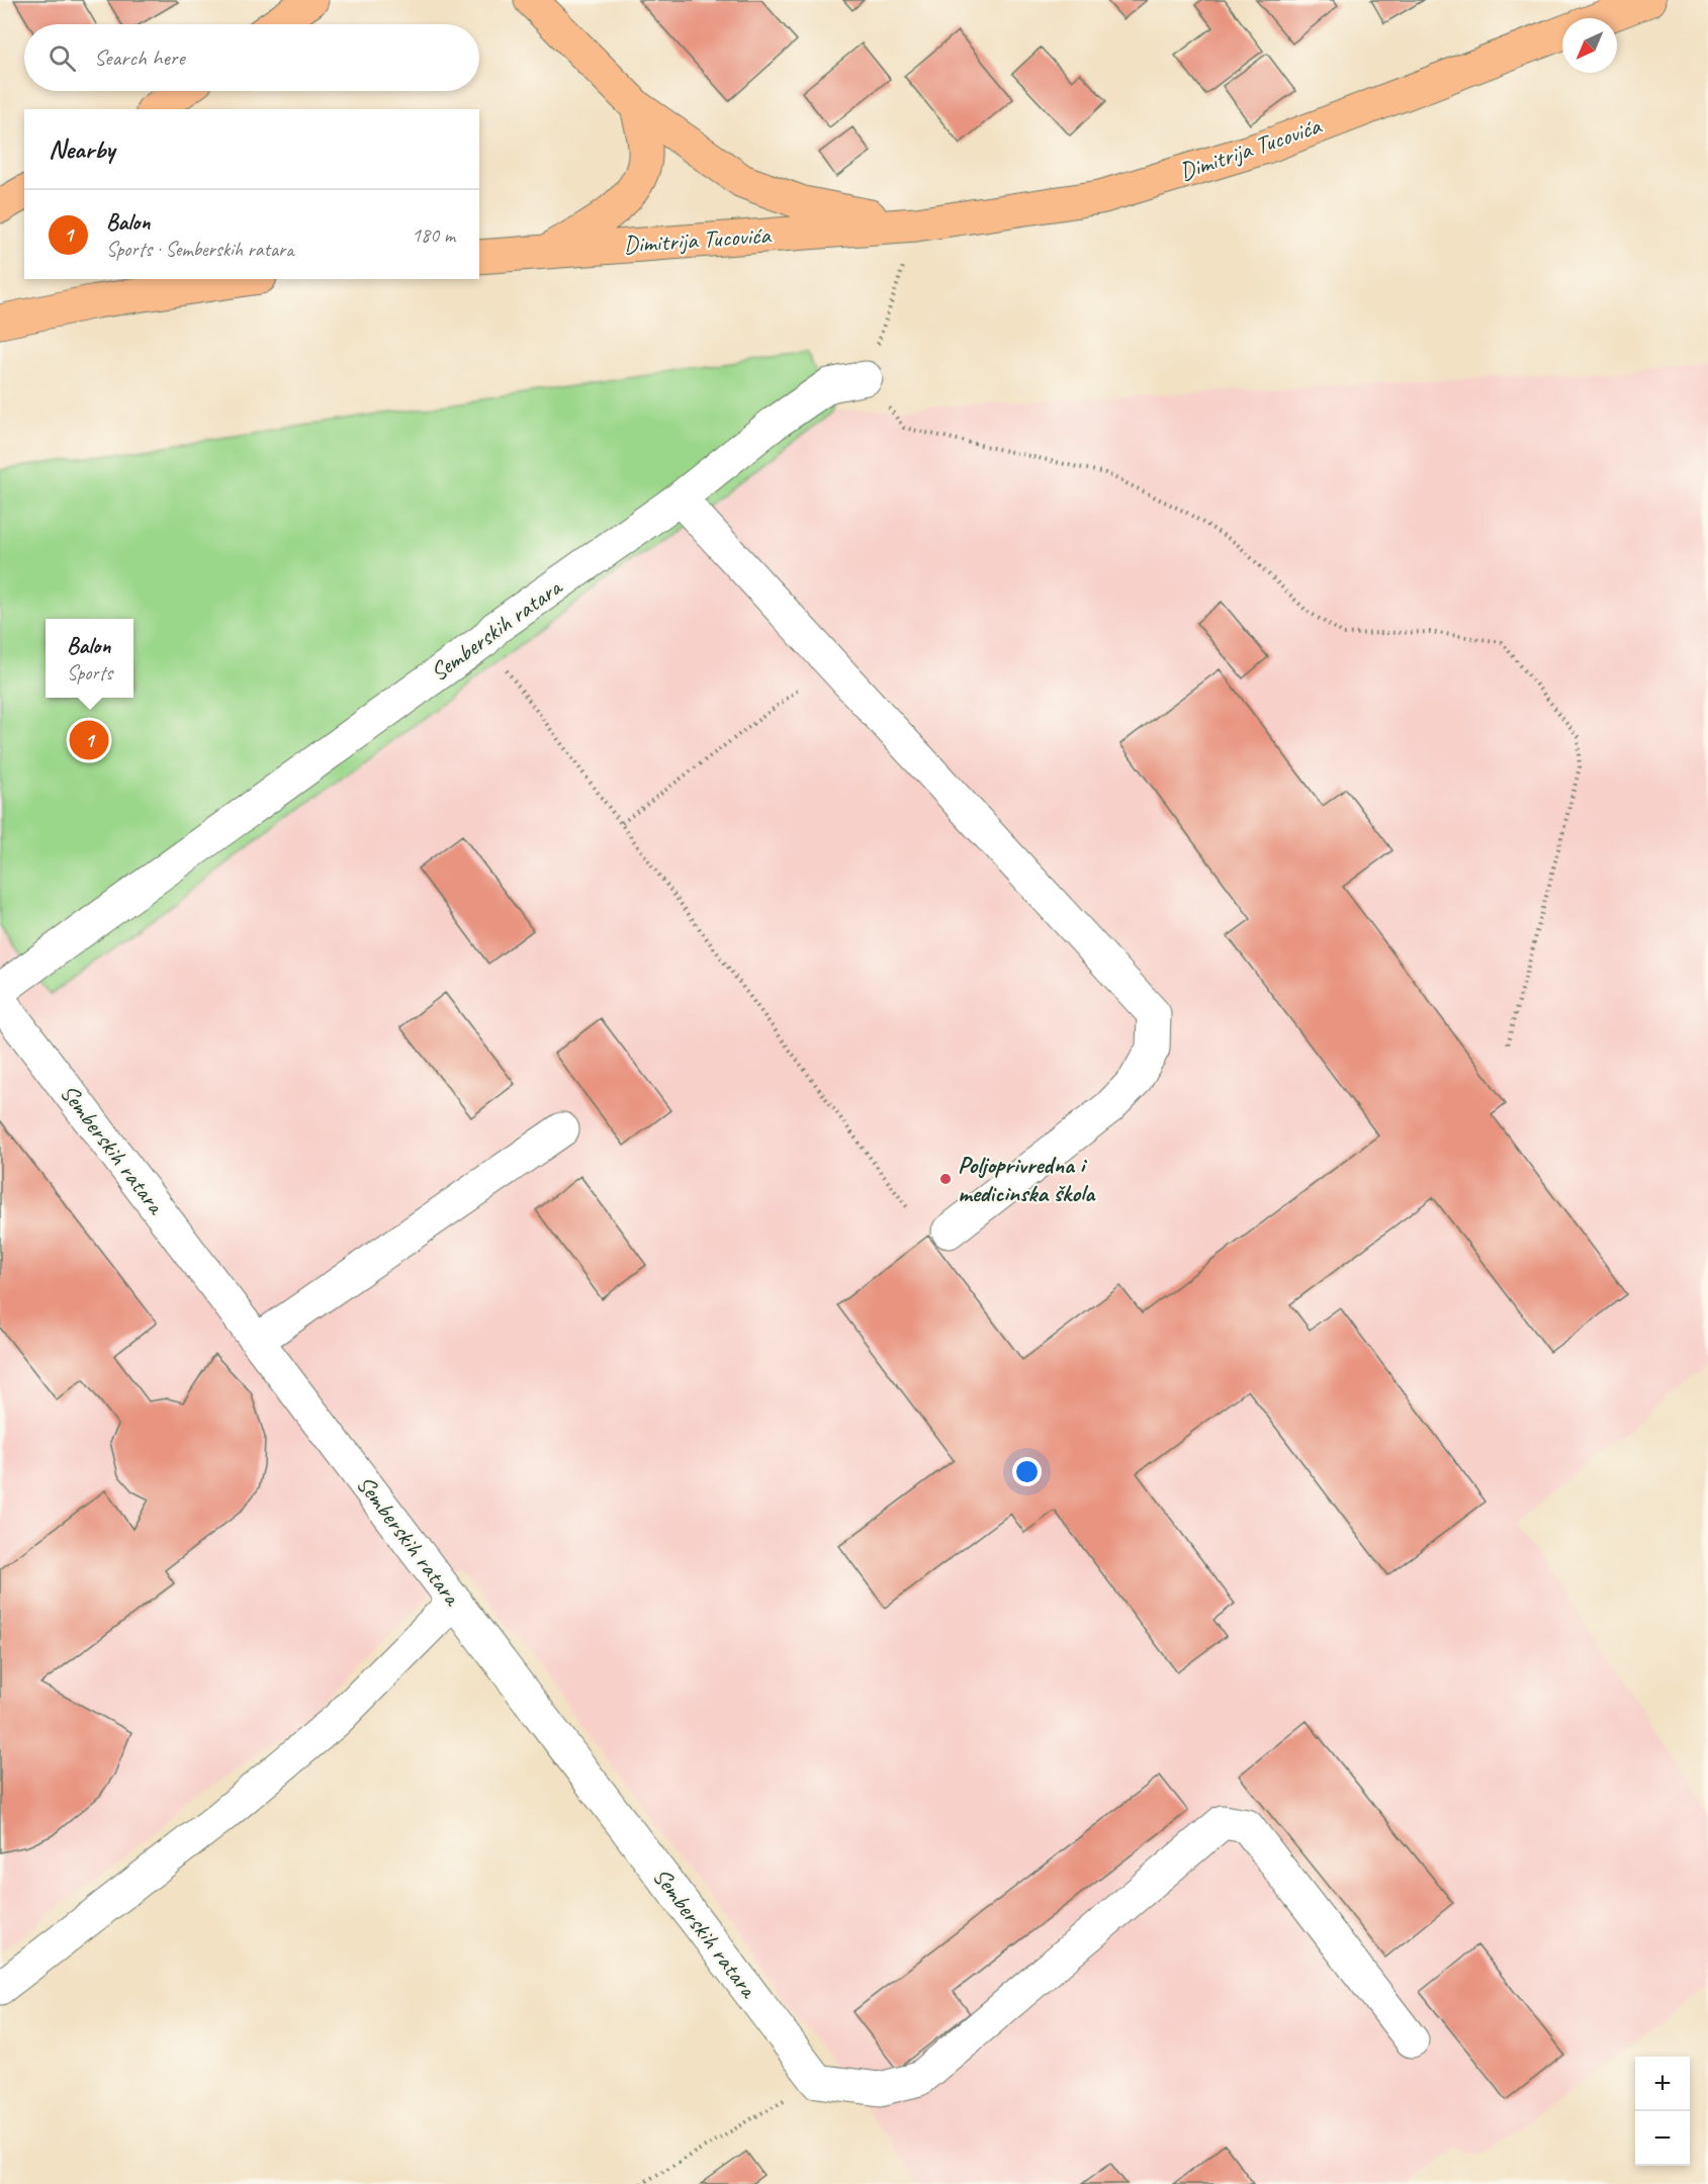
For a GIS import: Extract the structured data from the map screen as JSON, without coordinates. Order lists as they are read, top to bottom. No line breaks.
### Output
{"streets":{"main road":["Dimitrija Tucovića"],"street":["Semberskih ratara"]},"places":["Poljoprivredna i medicinska škola"],"north":"bottom left","page":{"search":"Search here","heading":"Nearby","list":[{"mark":"1","name":"Balon","note":"Sports · Semberskih ratara","value":"180 m"}],"popup":["Balon","Sports"],"pins":"1","map_buttons":["+","−"]}}
